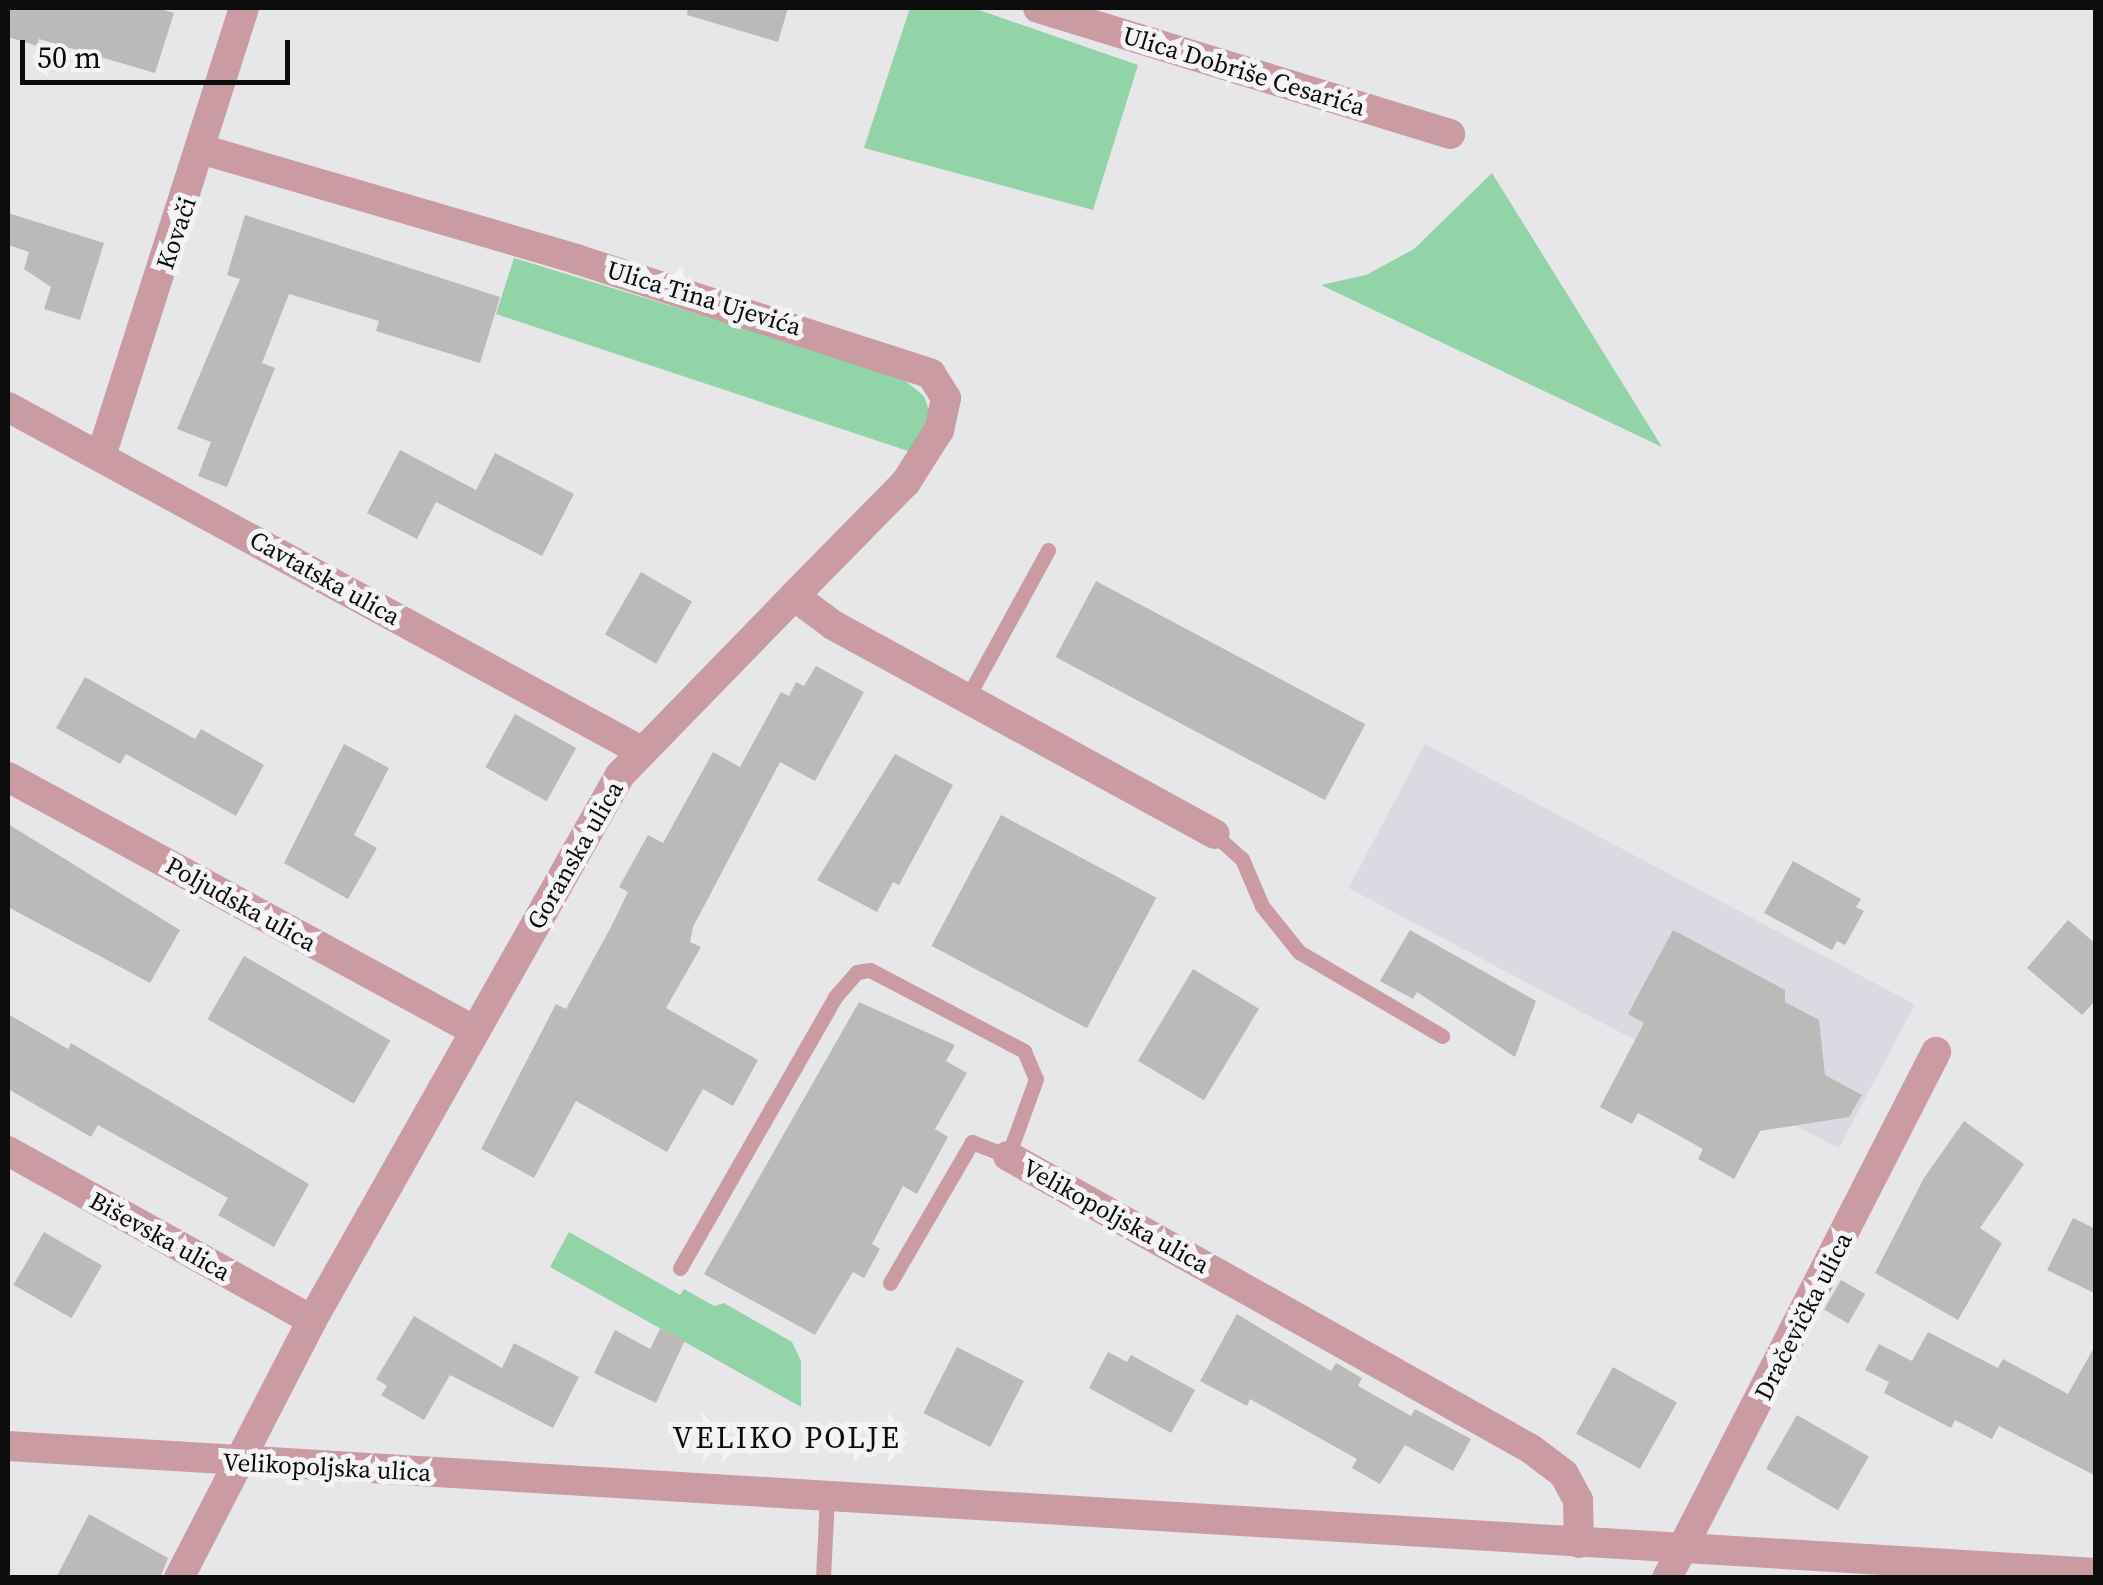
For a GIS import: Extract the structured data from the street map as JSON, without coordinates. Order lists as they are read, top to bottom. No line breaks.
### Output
{"streets":{"street":["Ulica Dobriše Cesarića","Kovači","Ulica Tina Ujevića","Cavtatska ulica","Goranska ulica","Poljudska ulica","Velikopoljska ulica","Biševska ulica","Dračevička ulica"]},"crossings":[["Kovači","Ulica Tina Ujevića"],["Kovači","Cavtatska ulica"],["Ulica Tina Ujevića","Goranska ulica"],["Cavtatska ulica","Goranska ulica"],["Goranska ulica","Poljudska ulica"],["Goranska ulica","Velikopoljska ulica"],["Goranska ulica","Biševska ulica"],["Velikopoljska ulica","Dračevička ulica"]],"districts":["VELIKO POLJE"],"scale_bar":"50 m"}
